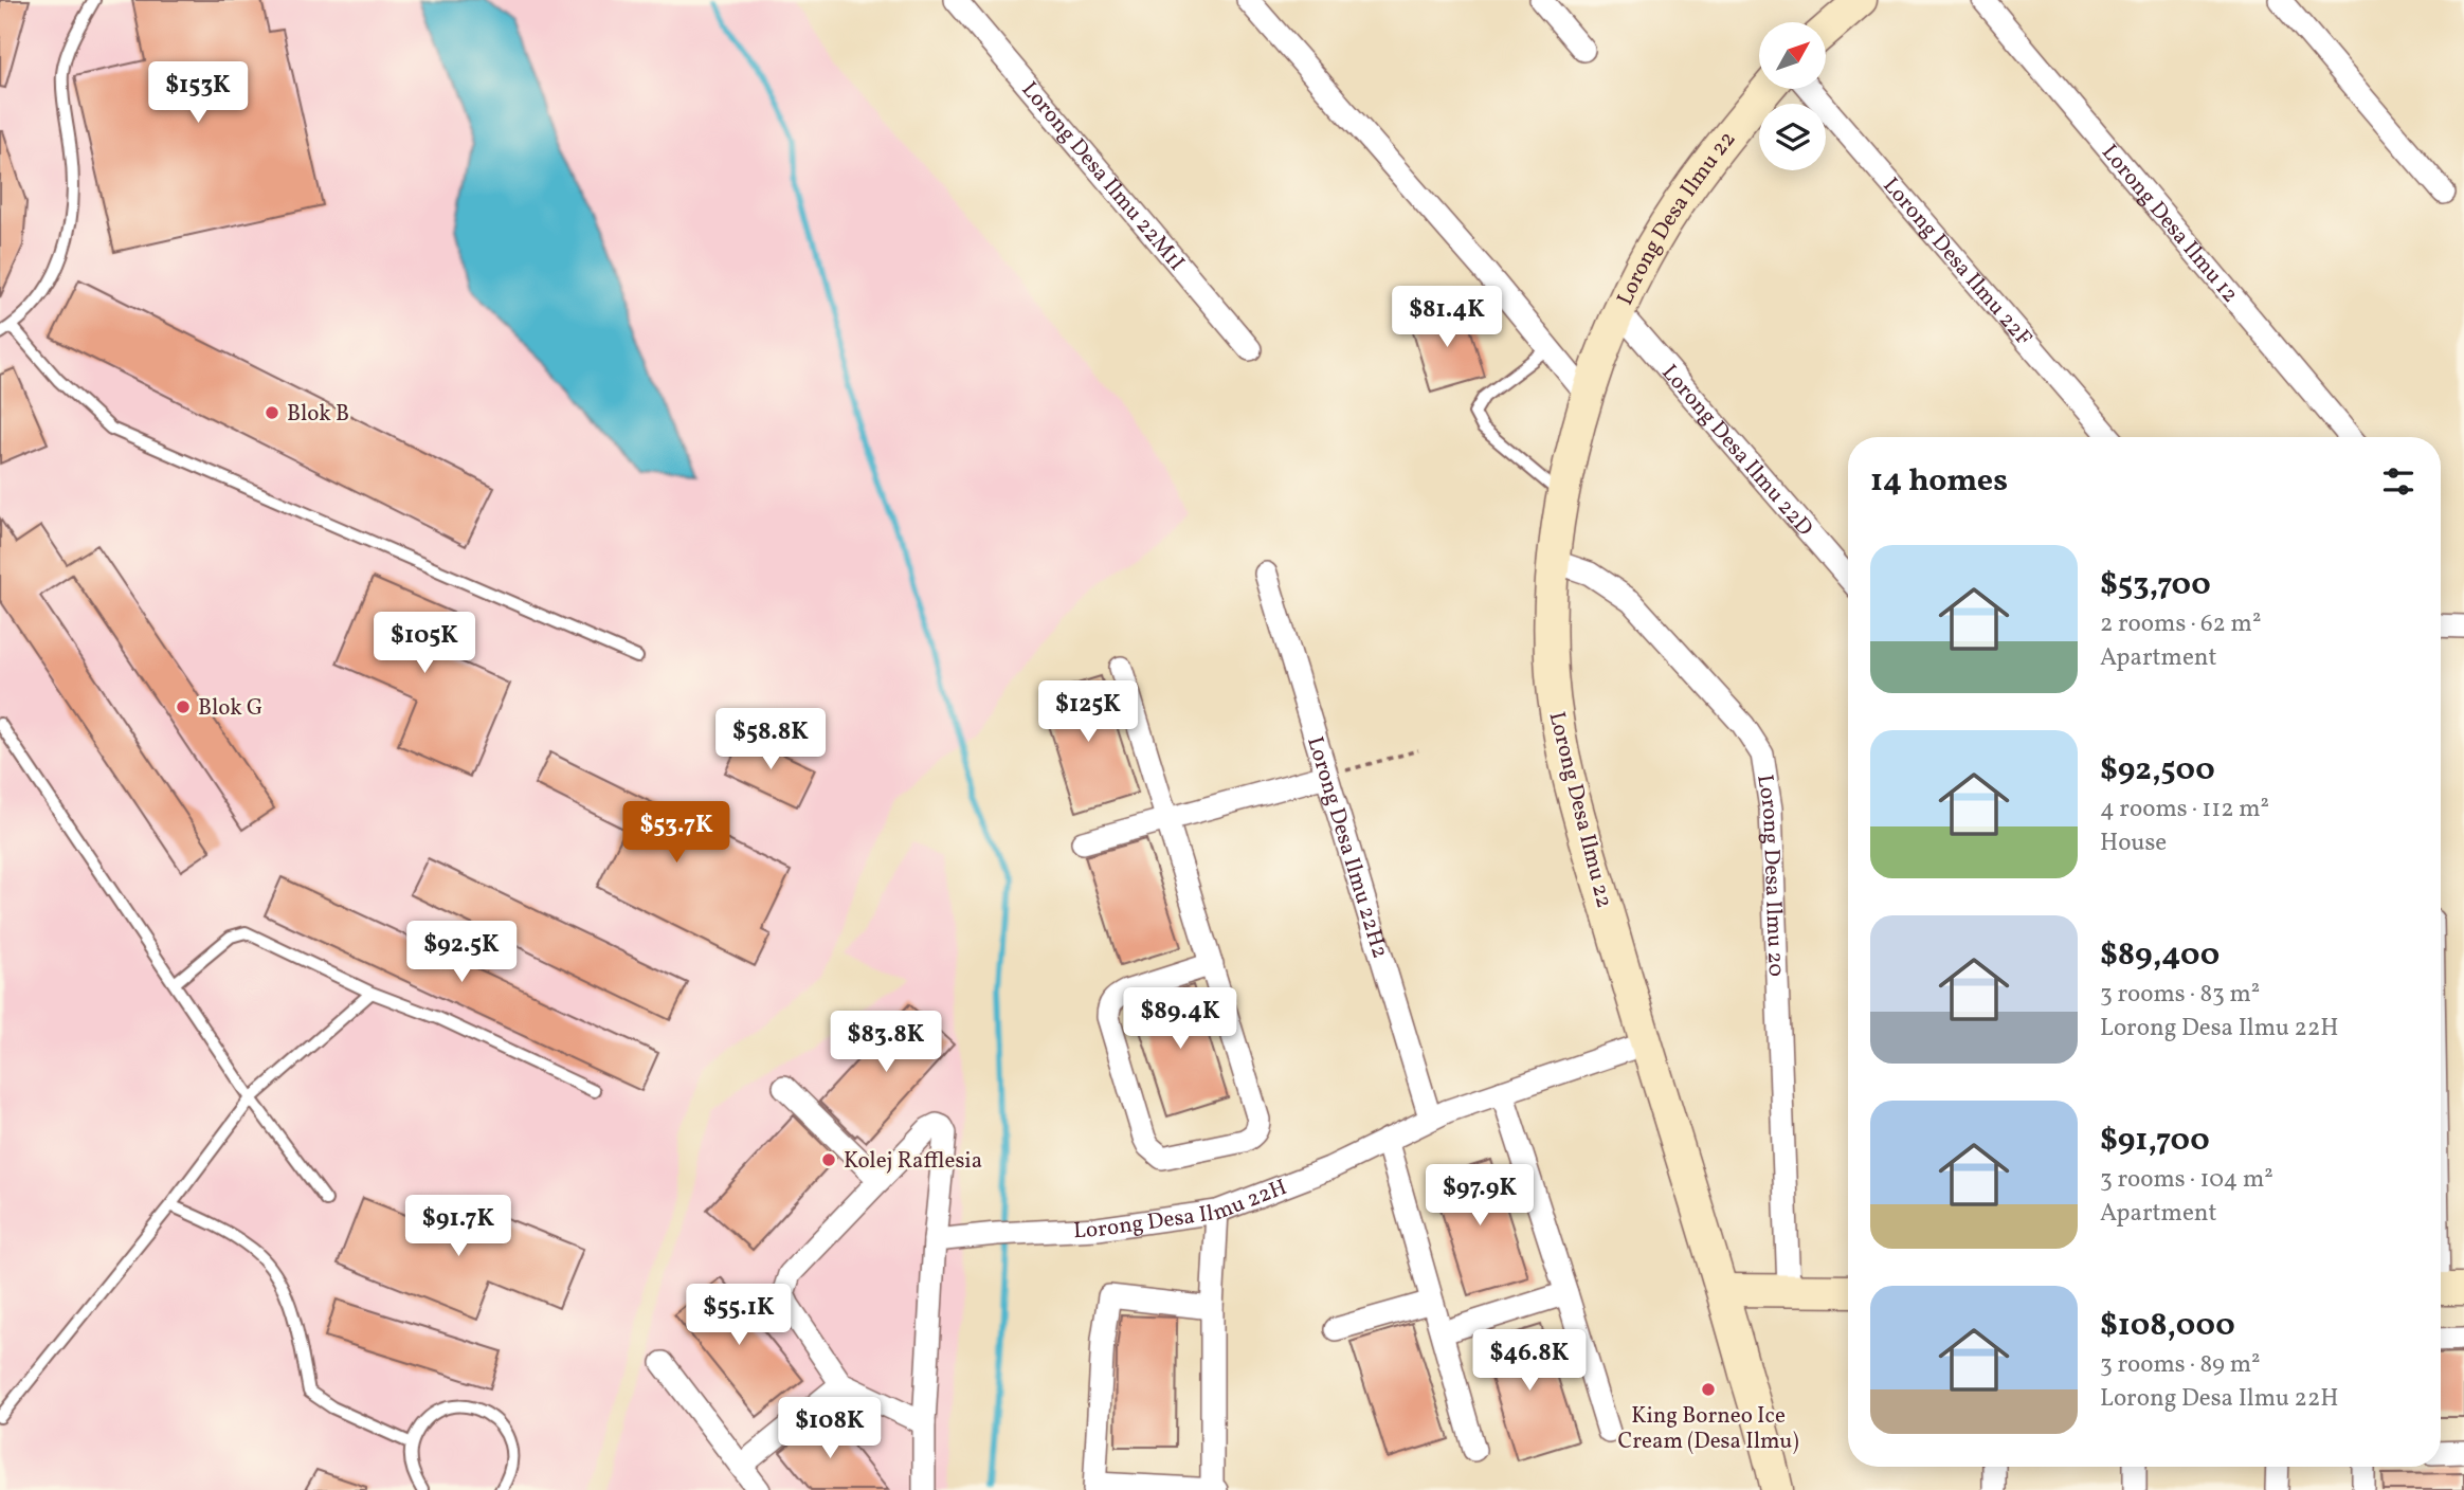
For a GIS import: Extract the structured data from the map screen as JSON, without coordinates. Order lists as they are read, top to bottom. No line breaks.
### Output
{"streets":{"street":["Lorong Desa Ilmu 22M1I","Lorong Desa Ilmu 22","Lorong Desa Ilmu 12","Lorong Desa Ilmu 22F","Lorong Desa Ilmu 22D","Lorong Desa Ilmu 22H2","Lorong Desa Ilmu 20","Lorong Desa Ilmu 22H"]},"crossings":[["Lorong Desa Ilmu 22","Lorong Desa Ilmu 22D"],["Lorong Desa Ilmu 22","Lorong Desa Ilmu 20"],["Lorong Desa Ilmu 22","Lorong Desa Ilmu 22H"],["Lorong Desa Ilmu 22H2","Lorong Desa Ilmu 22H"]],"places":["Blok B","Blok G","Kolej Rafflesia","King Borneo Ice Cream (Desa Ilmu)"],"north":"top right","page":{"price":["$153K","$81.4K","$105K","$125K","$58.8K","$53.7K","$92.5K","$89.4K","$83.8K","$97.9K","$91.7K","$55.1K","$46.8K","$108K"],"heading":"14 homes","list":[{"name":"$53,700","note":"2 rooms · 62 m² · Apartment"},{"name":"$92,500","note":"4 rooms · 112 m² · House"},{"name":"$89,400","note":"3 rooms · 83 m² · Lorong Desa Ilmu 22H"},{"name":"$91,700","note":"3 rooms · 104 m² · Apartment"},{"name":"$108,000","note":"3 rooms · 89 m² · Lorong Desa Ilmu 22H"}]}}
